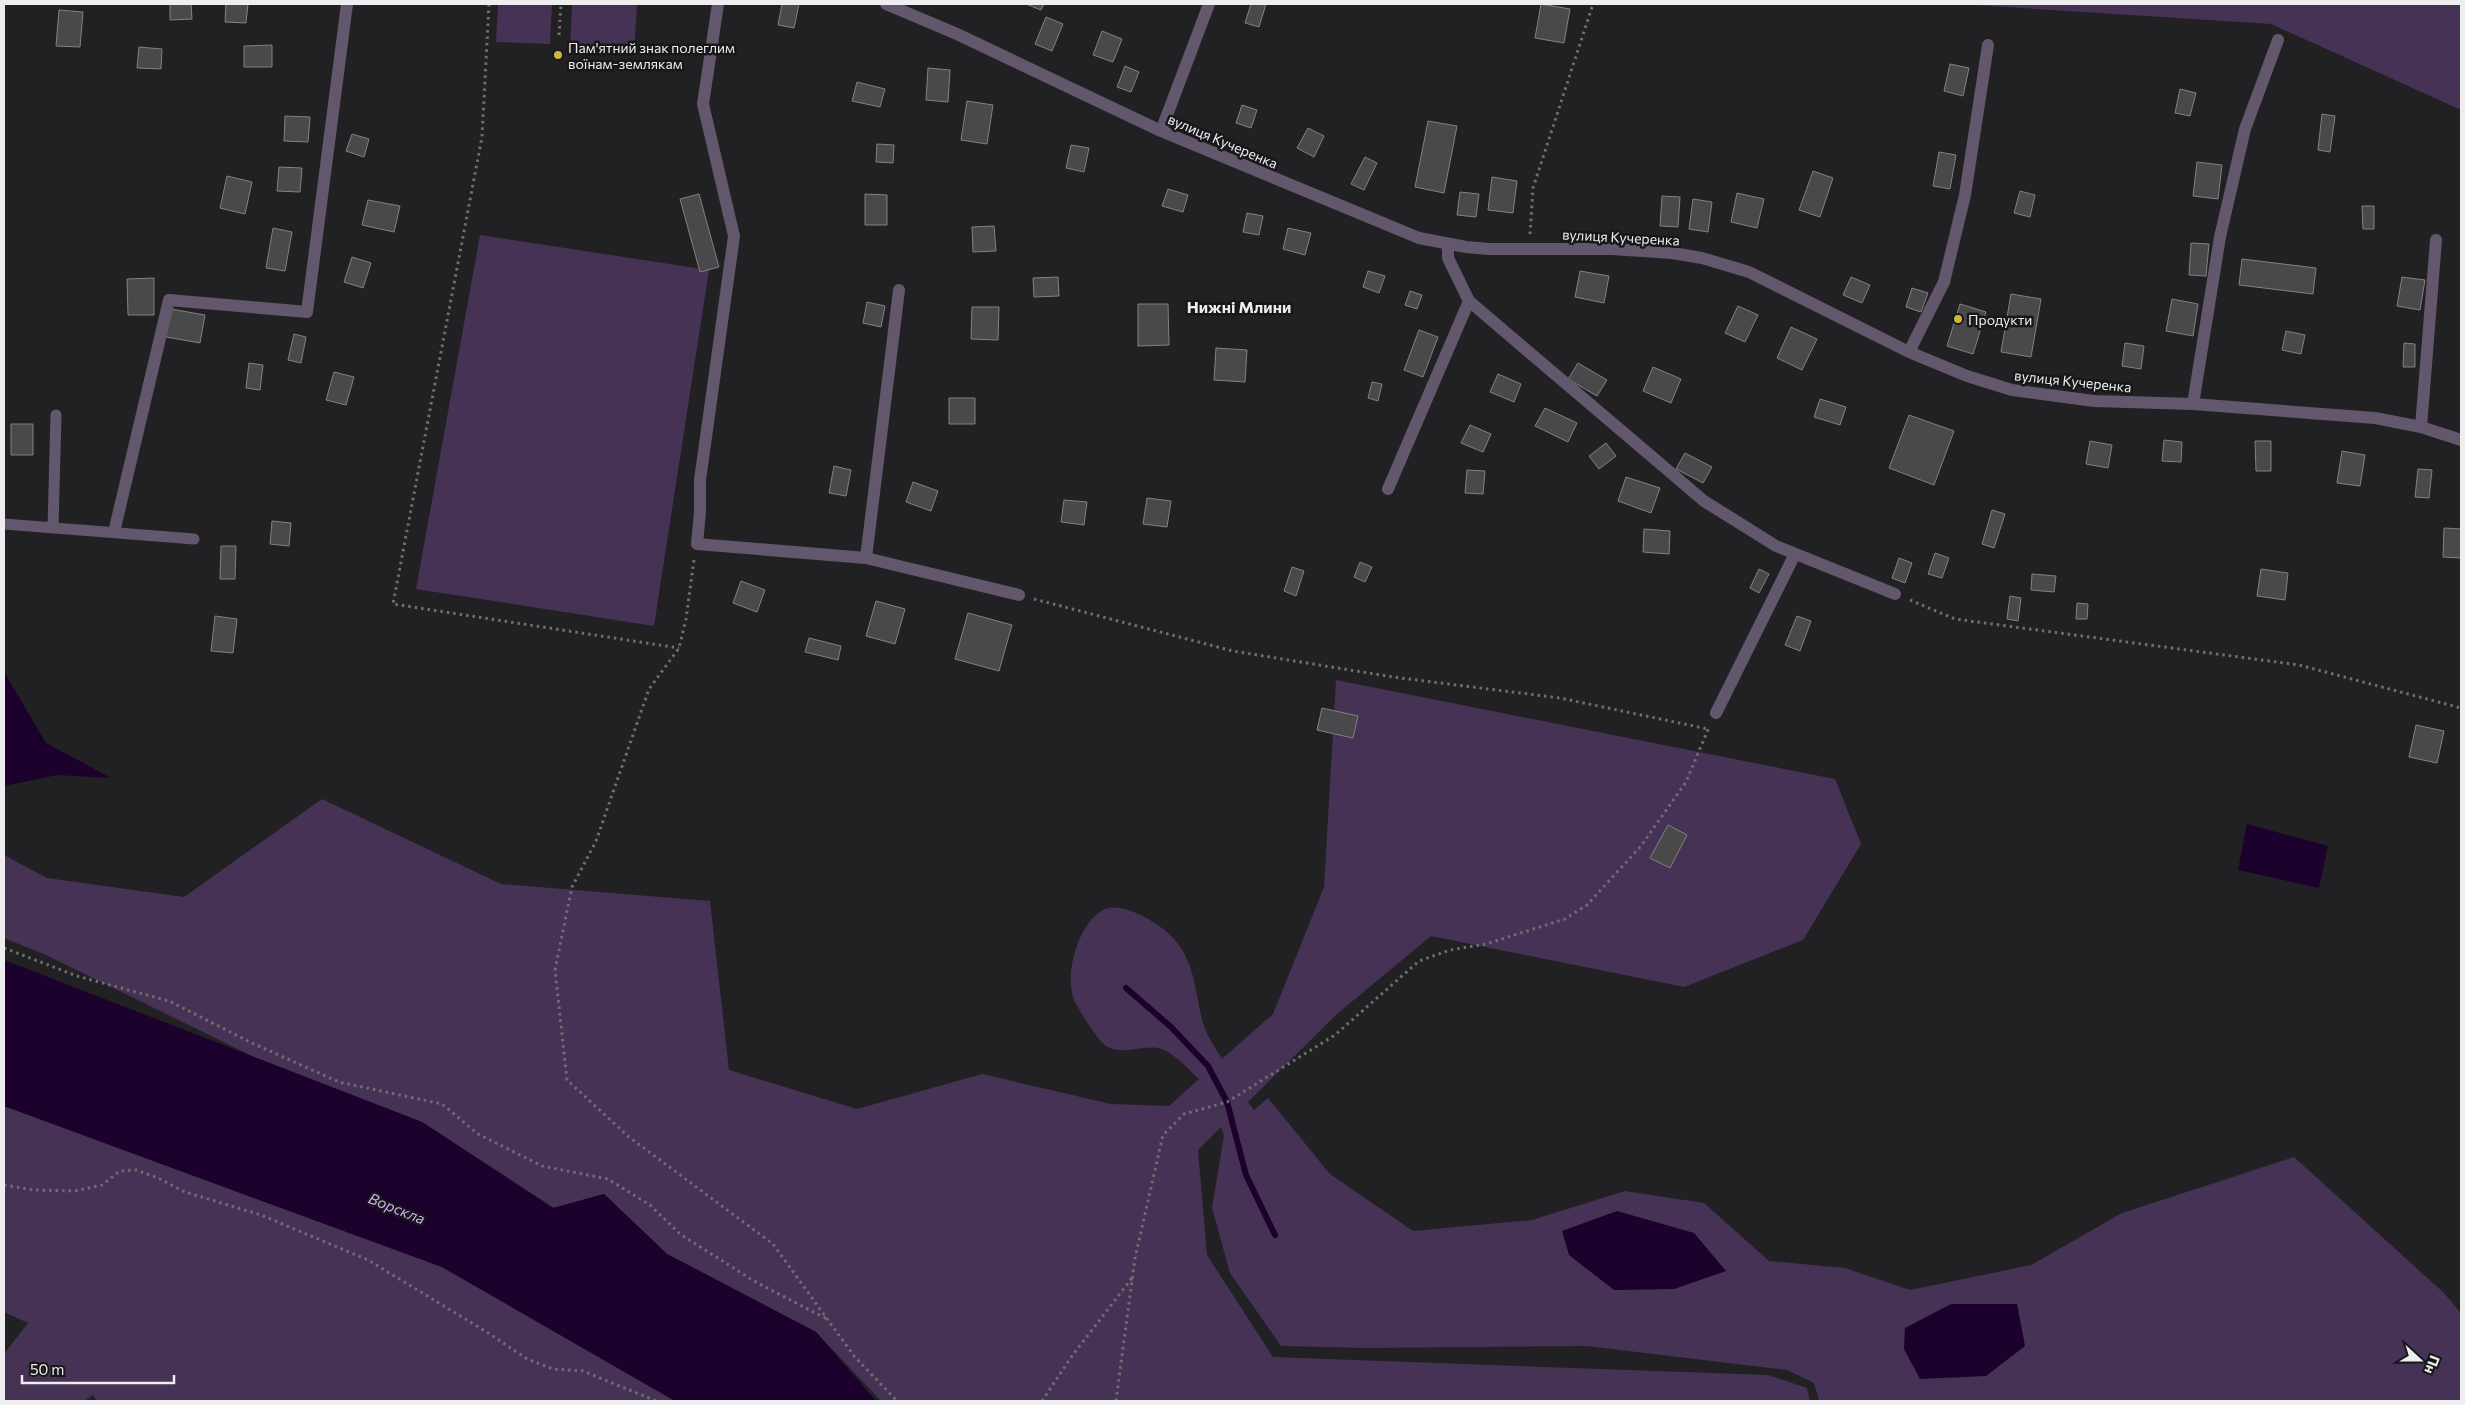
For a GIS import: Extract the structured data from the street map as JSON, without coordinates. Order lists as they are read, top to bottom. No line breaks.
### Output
{"streets":{"street":["вулиця Кучеренка"]},"districts":["Нижні Млини"],"water":["Ворскла"],"places":["Пам'ятний знак полеглим воїнам-землякам","Продукти"],"scale_bar":"50 m","north":"right"}
